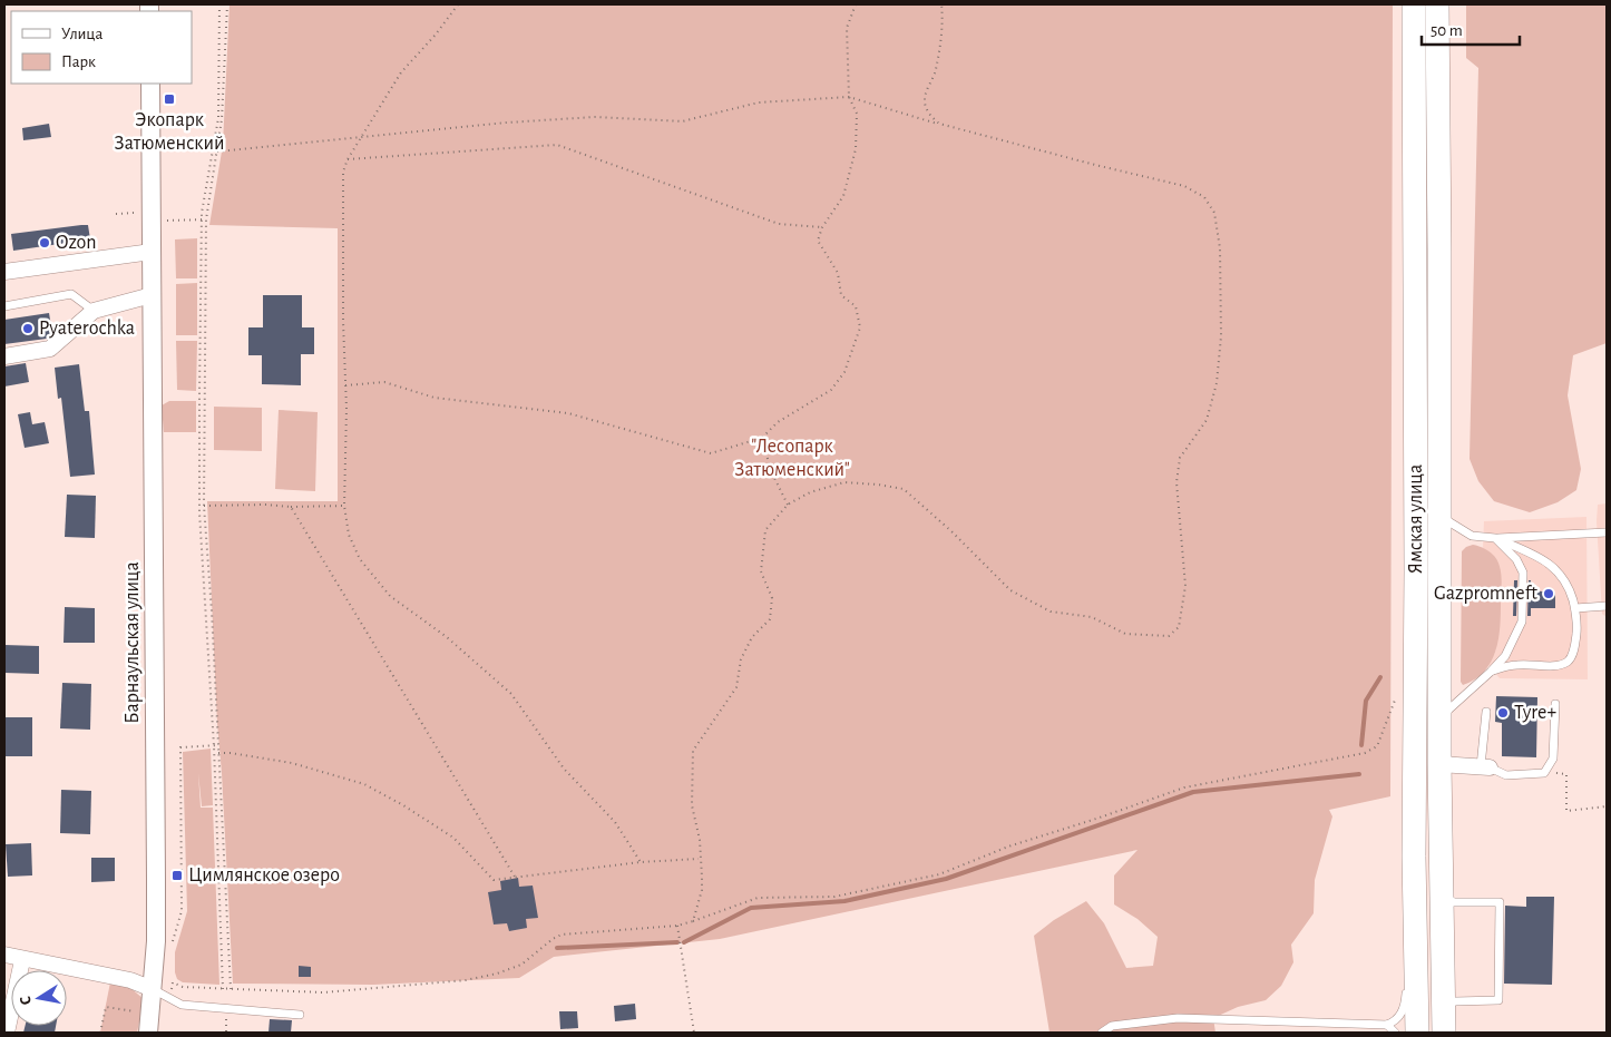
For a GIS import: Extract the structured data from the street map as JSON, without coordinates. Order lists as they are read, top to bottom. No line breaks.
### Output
{"streets":{"main road":["Ямская улица"],"street":["Барнаульская улица"]},"parks":["\"Лесопарк Затюменский\""],"places":{"transit":["Экопарк Затюменский","Цимлянское озеро"],"other":["Ozon","Pyaterochka","Gazpromneft","Tyre+"]},"legend":["Улица","Парк"],"scale_bar":"50 m","north":"left"}
